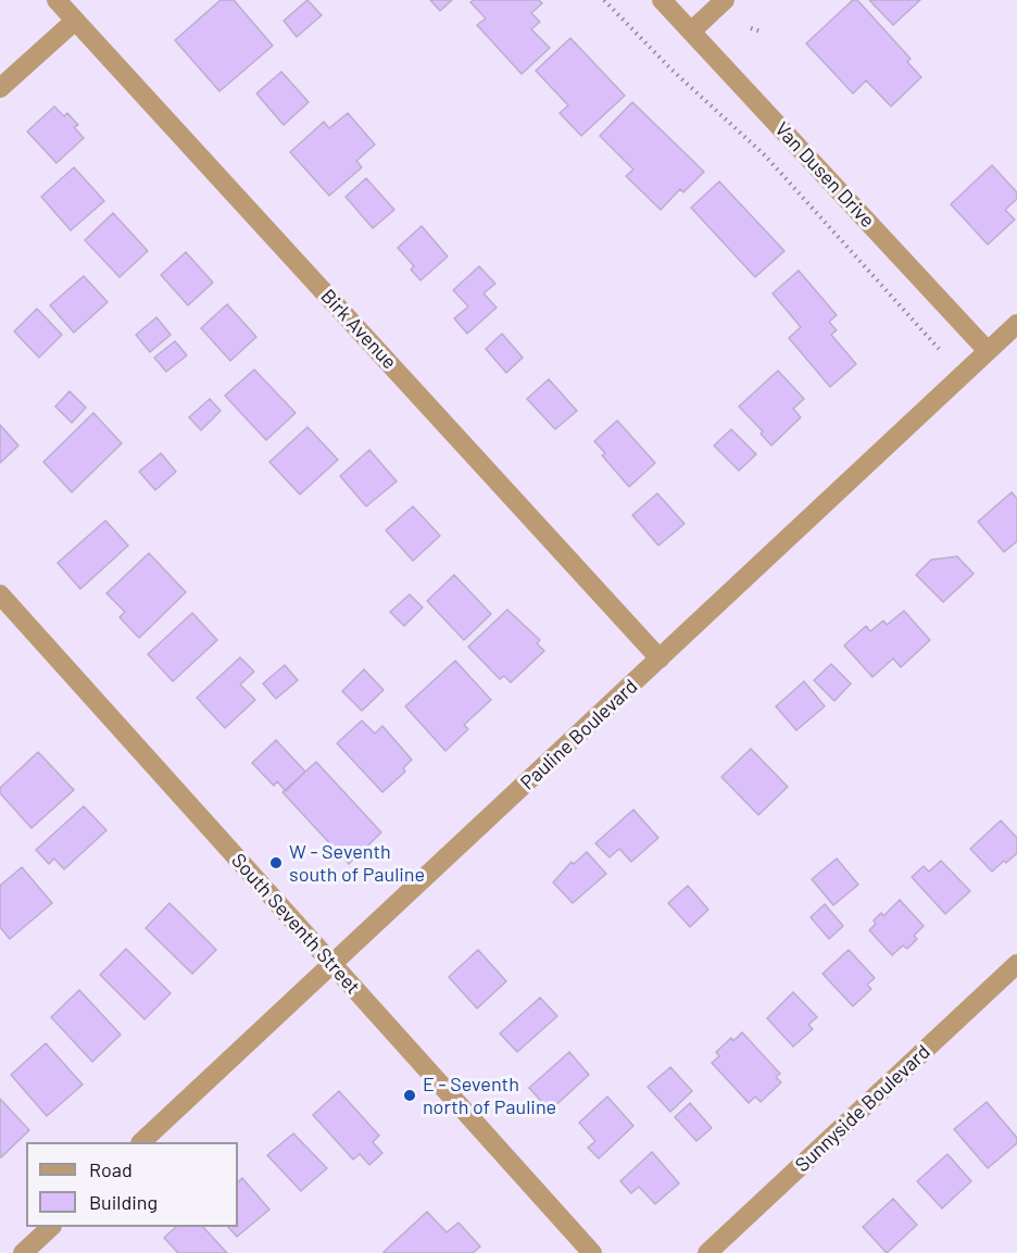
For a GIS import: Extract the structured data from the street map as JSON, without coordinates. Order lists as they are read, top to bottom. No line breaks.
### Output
{"streets":{"street":["Van Dusen Drive","Birk Avenue","Pauline Boulevard","South Seventh Street","Sunnyside Boulevard"]},"crossings":[["Van Dusen Drive","Pauline Boulevard"],["Birk Avenue","Pauline Boulevard"],["Pauline Boulevard","South Seventh Street"]],"places":["W - Seventh south of Pauline","E - Seventh north of Pauline"],"legend":["Road","Building"]}
